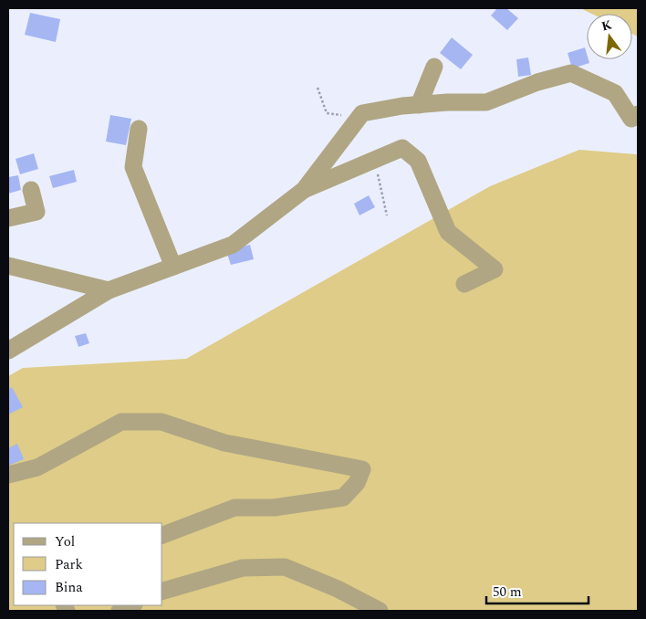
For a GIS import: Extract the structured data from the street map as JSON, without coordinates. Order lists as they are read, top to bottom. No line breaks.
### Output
{"legend":["Yol","Park","Bina"],"scale_bar":"50 m","north":"top"}
